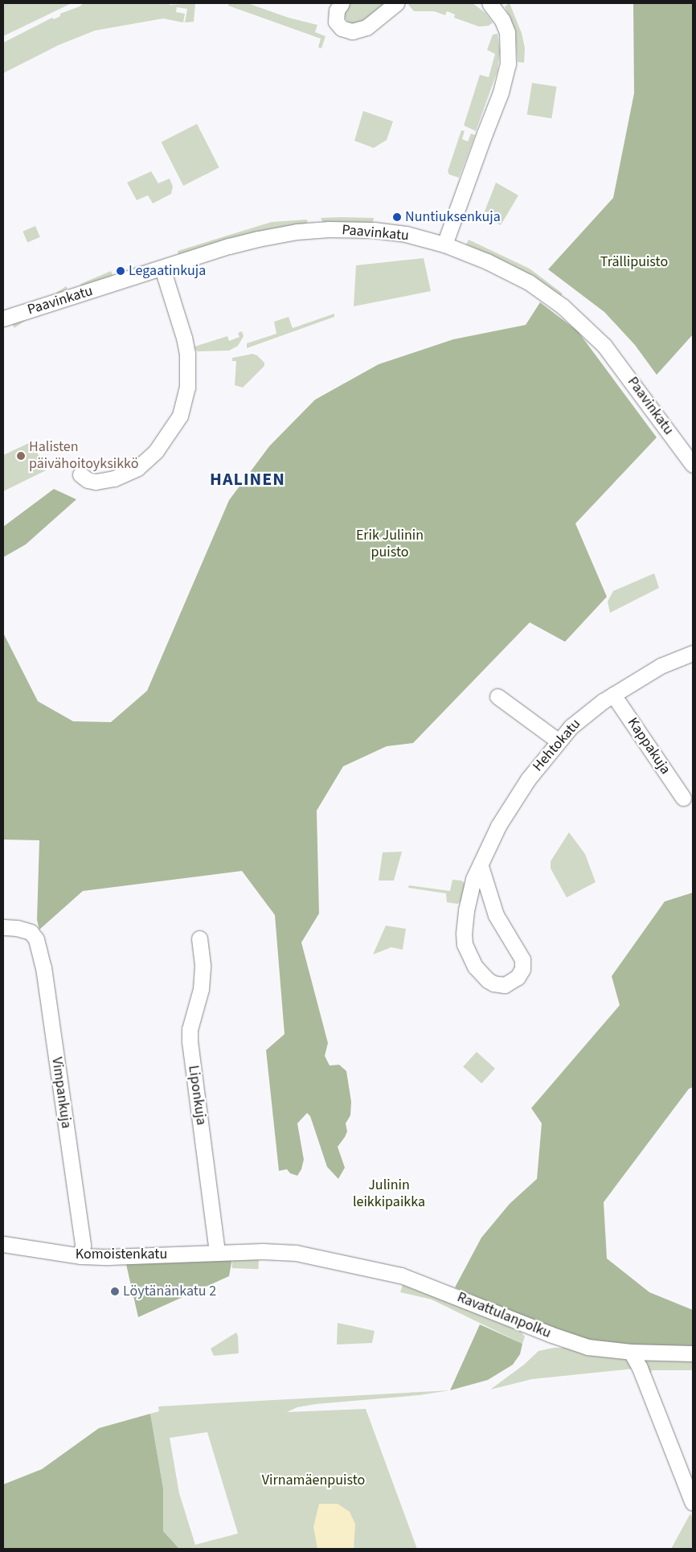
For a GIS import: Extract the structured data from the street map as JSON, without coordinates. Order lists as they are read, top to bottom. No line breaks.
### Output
{"streets":{"street":["Paavinkatu","Hehtokatu","Kappakuja","Vimpankuja","Liponkuja","Komoistenkatu","Ravattulanpolku"]},"crossings":[["Hehtokatu","Kappakuja"],["Vimpankuja","Komoistenkatu"],["Liponkuja","Komoistenkatu"],["Liponkuja","Ravattulanpolku"],["Komoistenkatu","Ravattulanpolku"]],"districts":["HALINEN"],"parks":["Trällipuisto","Erik Julinin puisto","Julinin leikkipaikka","Virnamäenpuisto"],"places":["Nuntiuksenkuja","Legaatinkuja","Halisten päivähoitoyksikkö","Löytänänkatu 2"]}
